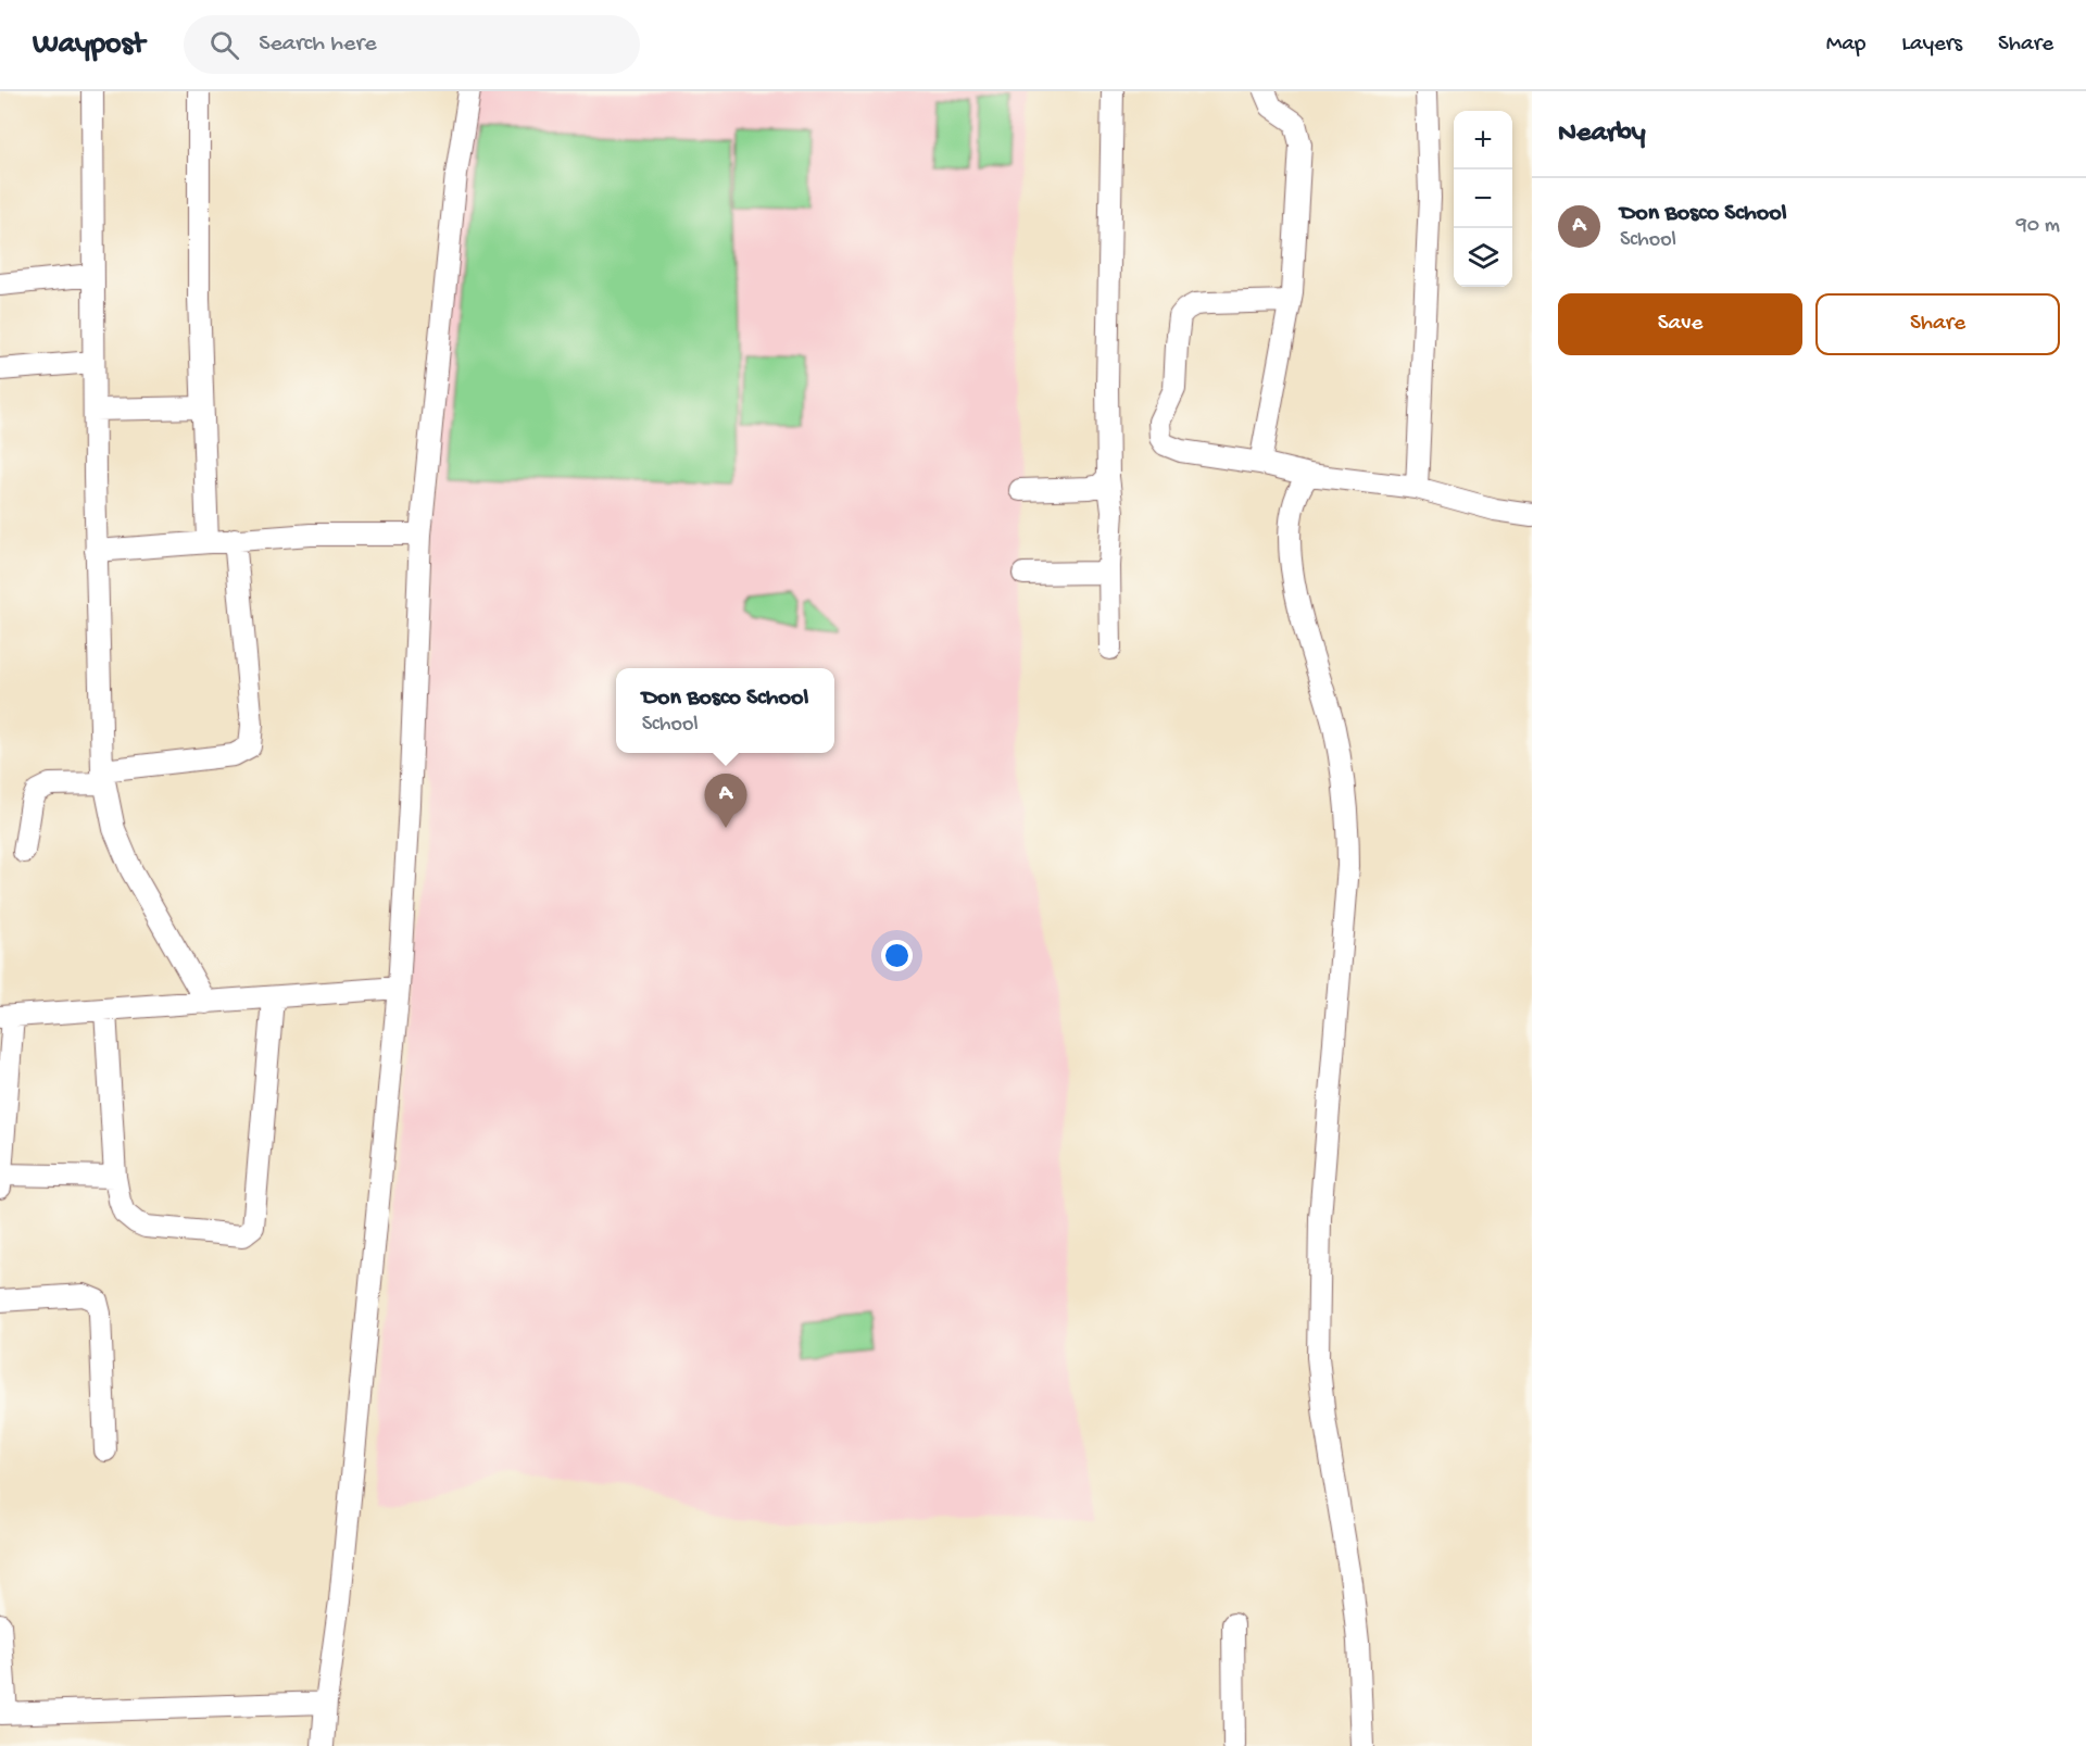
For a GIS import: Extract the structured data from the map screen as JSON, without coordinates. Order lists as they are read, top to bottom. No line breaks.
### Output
{"page":{"header":"Waypost","search":"Search here","nav":["Map","Layers","Share"],"heading":"Nearby","map_buttons":["+","−"],"list":[{"mark":"A","name":"Don Bosco School","note":"School","value":"90 m"}],"buttons":["Save","Share"],"popup":["Don Bosco School","School"],"pins":"A"}}
